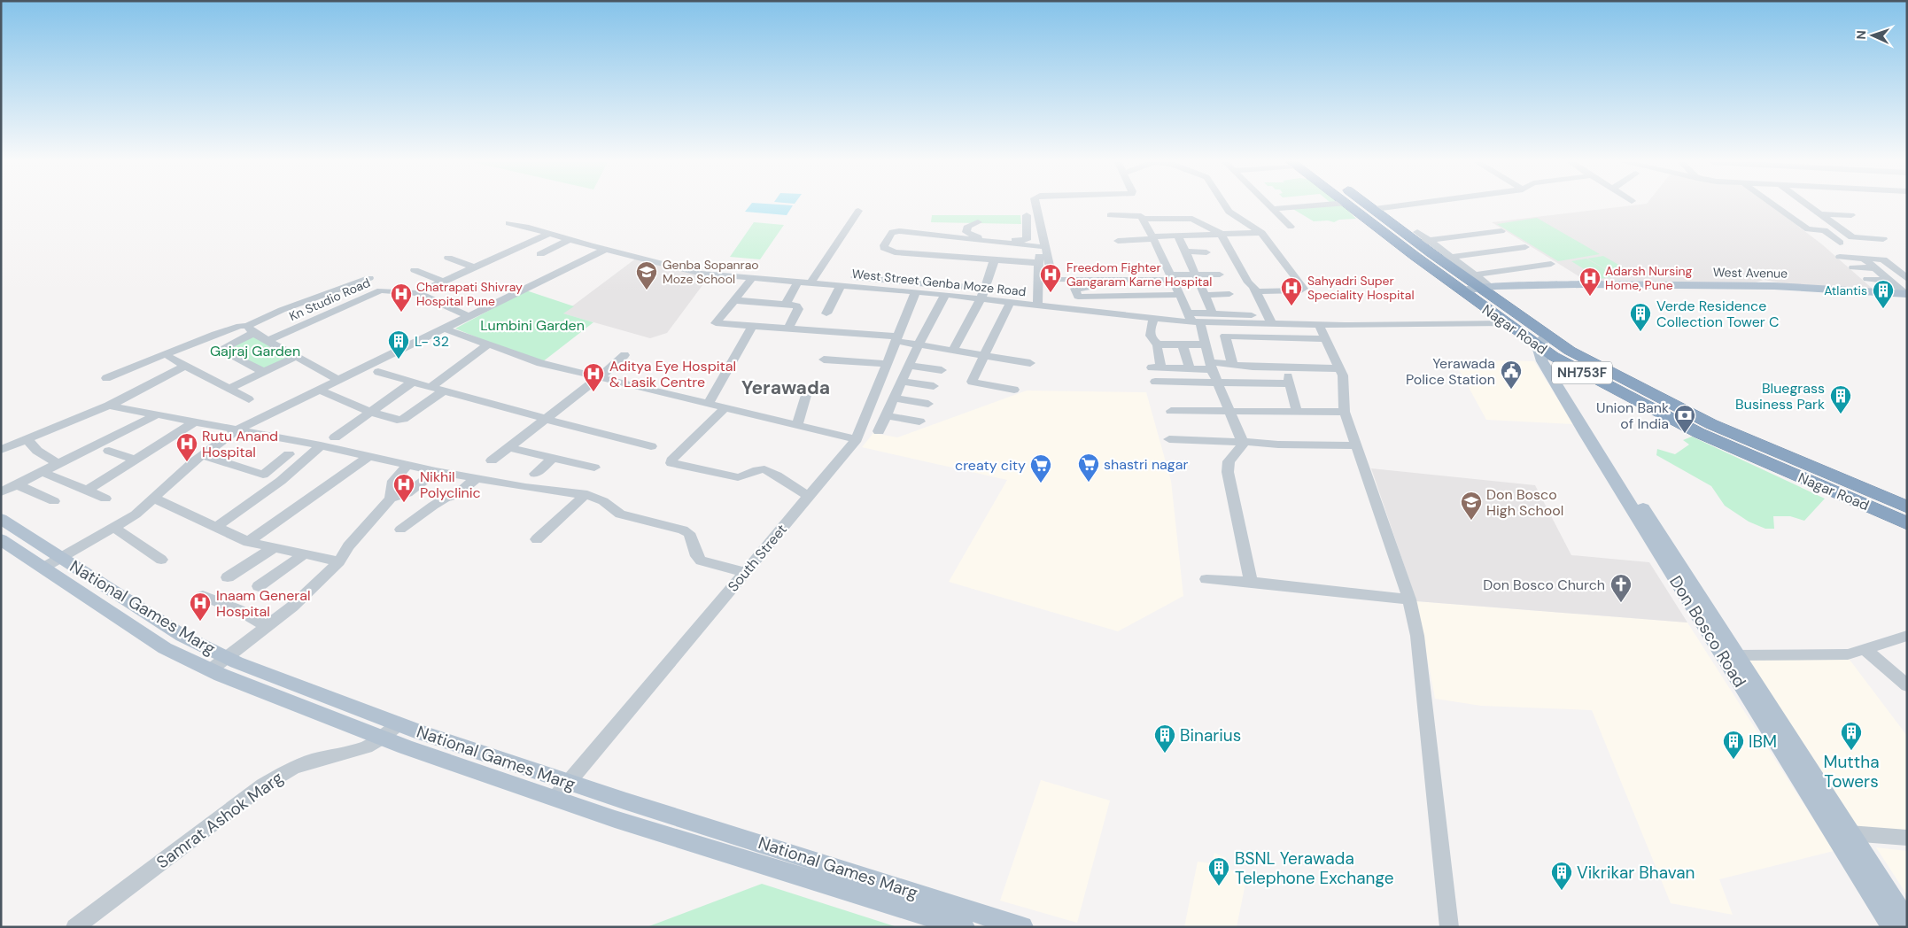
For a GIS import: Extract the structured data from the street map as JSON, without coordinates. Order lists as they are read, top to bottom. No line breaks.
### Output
{"streets":{"highway":["Nagar Road","NH753F"],"main road":["West Avenue","National Games Marg","Don Bosco Road"],"street":["West Street Genba Moze Road","Kn Studio Road","South Street","Samrat Ashok Marg"]},"crossings":[["West Avenue","West Street Genba Moze Road"],["West Avenue","Nagar Road"],["West Street Genba Moze Road","Kn Studio Road"],["West Street Genba Moze Road","Nagar Road"],["West Street Genba Moze Road","South Street"],["Nagar Road","Don Bosco Road"],["South Street","National Games Marg"],["National Games Marg","Samrat Ashok Marg"]],"districts":["Yerawada"],"parks":["Lumbini Garden","Gajraj Garden"],"places":{"school or university":["Genba Sopanrao Moze School","Don Bosco High School"],"hospital":["Freedom Fighter Gangaram Karne Hospital","Adarsh Nursing Home, Pune","Sahyadri Super Speciality Hospital","Chatrapati Shivray Hospital Pune","Aditya Eye Hospital & Lasik Centre","Rutu Anand Hospital","Nikhil Polyclinic","Inaam General Hospital"],"building":["Atlantis","Verde Residence Collection Tower C","L- 32","Bluegrass Business Park","Muttha Towers","Binarius","IBM","BSNL Yerawada Telephone Exchange","Vikrikar Bhavan"],"public building":["Yerawada Police Station"],"bank":["Union Bank of India"],"supermarket":["shastri nagar","creaty city"],"church":["Don Bosco Church"]},"north":"left"}
